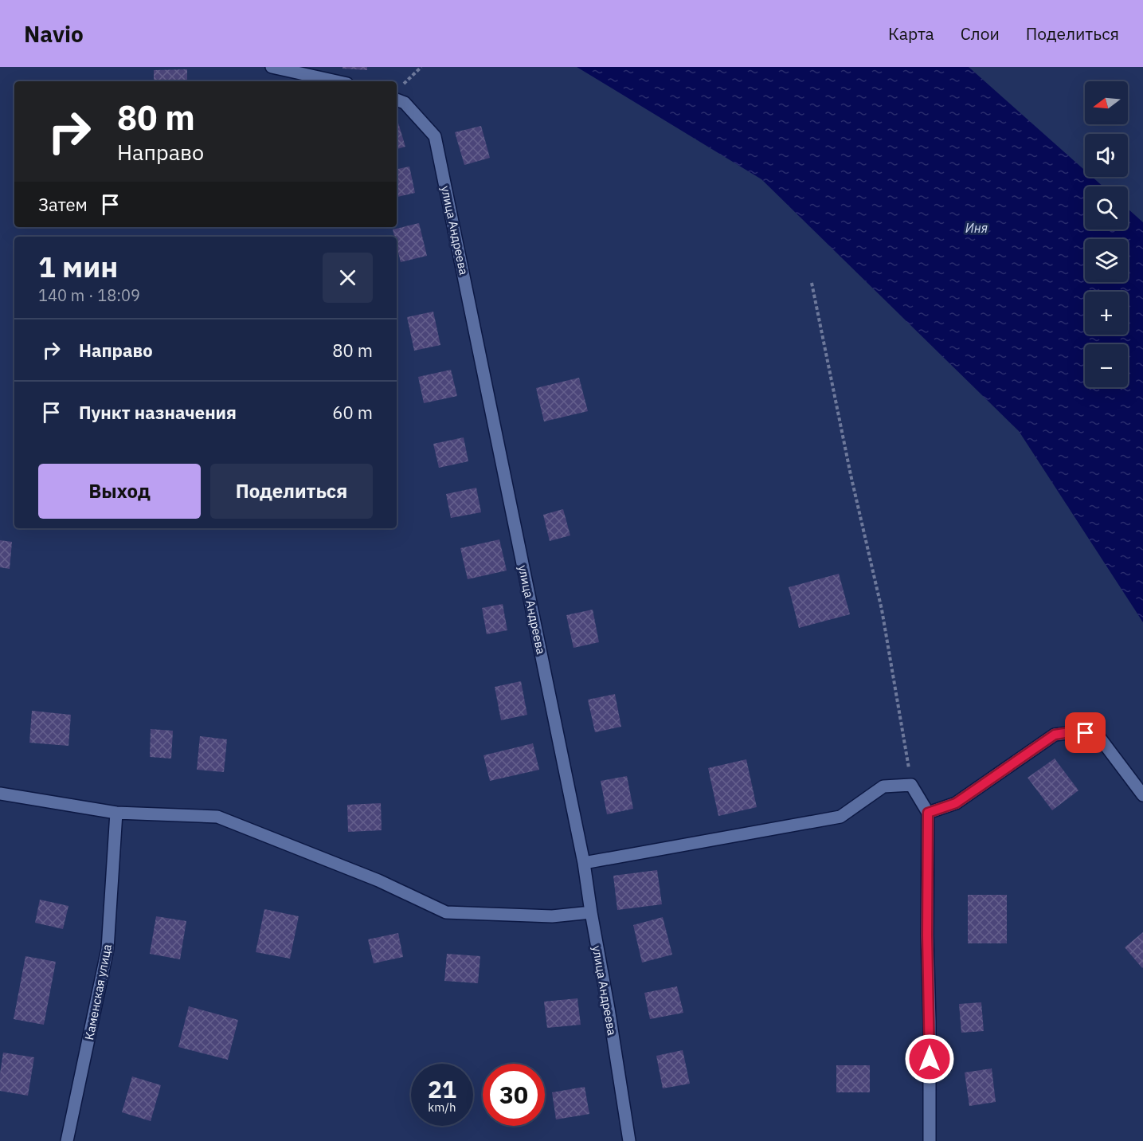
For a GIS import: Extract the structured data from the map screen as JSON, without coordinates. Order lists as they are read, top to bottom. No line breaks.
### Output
{"streets":{"street":["улица Андреева","Каменская улица"]},"water":["Иня"],"north":"left","page":{"header":"Navio","nav":["Карта","Слои","Поделиться"],"map_buttons":["+","−"],"turn":["80 m","Направо"],"then":"Затем","heading":["1 мин","140 m · 18:09"],"list":[{"name":"Направо","value":"80 m"},{"name":"Пункт назначения","value":"60 m"}],"buttons":["Выход","Поделиться"],"speed":"21 km/h","limit":"30"}}
